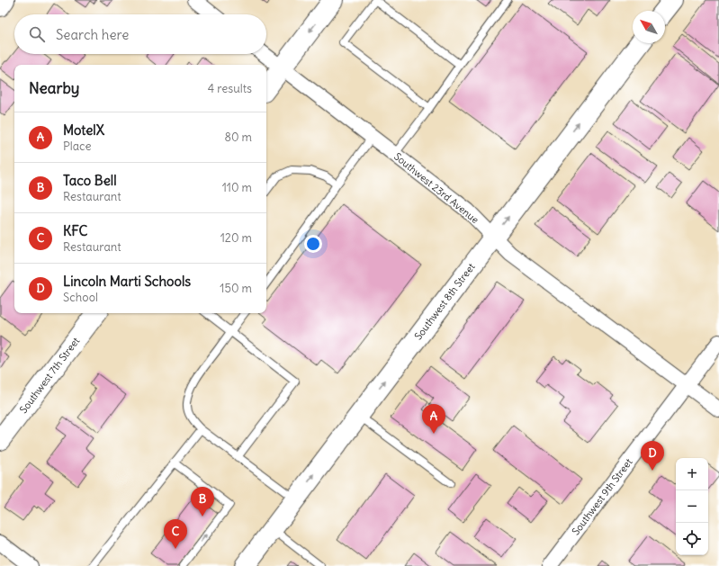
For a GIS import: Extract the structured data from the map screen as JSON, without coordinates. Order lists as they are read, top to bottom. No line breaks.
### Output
{"streets":{"main road":["Southwest 8th Street","Southwest 7th Street"],"street":["Southwest 23rd Avenue","Southwest 9th Street"]},"crossings":[["Southwest 23rd Avenue","Southwest 8th Street"],["Southwest 23rd Avenue","Southwest 9th Street"]],"one_way":["Southwest 8th Street"],"north":"top left","page":{"search":"Search here","heading":["Nearby","4 results"],"list":[{"mark":"A","name":"MotelX","note":"Place","value":"80 m"},{"mark":"B","name":"Taco Bell","note":"Restaurant","value":"110 m"},{"mark":"C","name":"KFC","note":"Restaurant","value":"120 m"},{"mark":"D","name":"Lincoln Marti Schools","note":"School","value":"150 m"}],"pins":["A","D","B","C"],"map_buttons":["+","−"]}}
